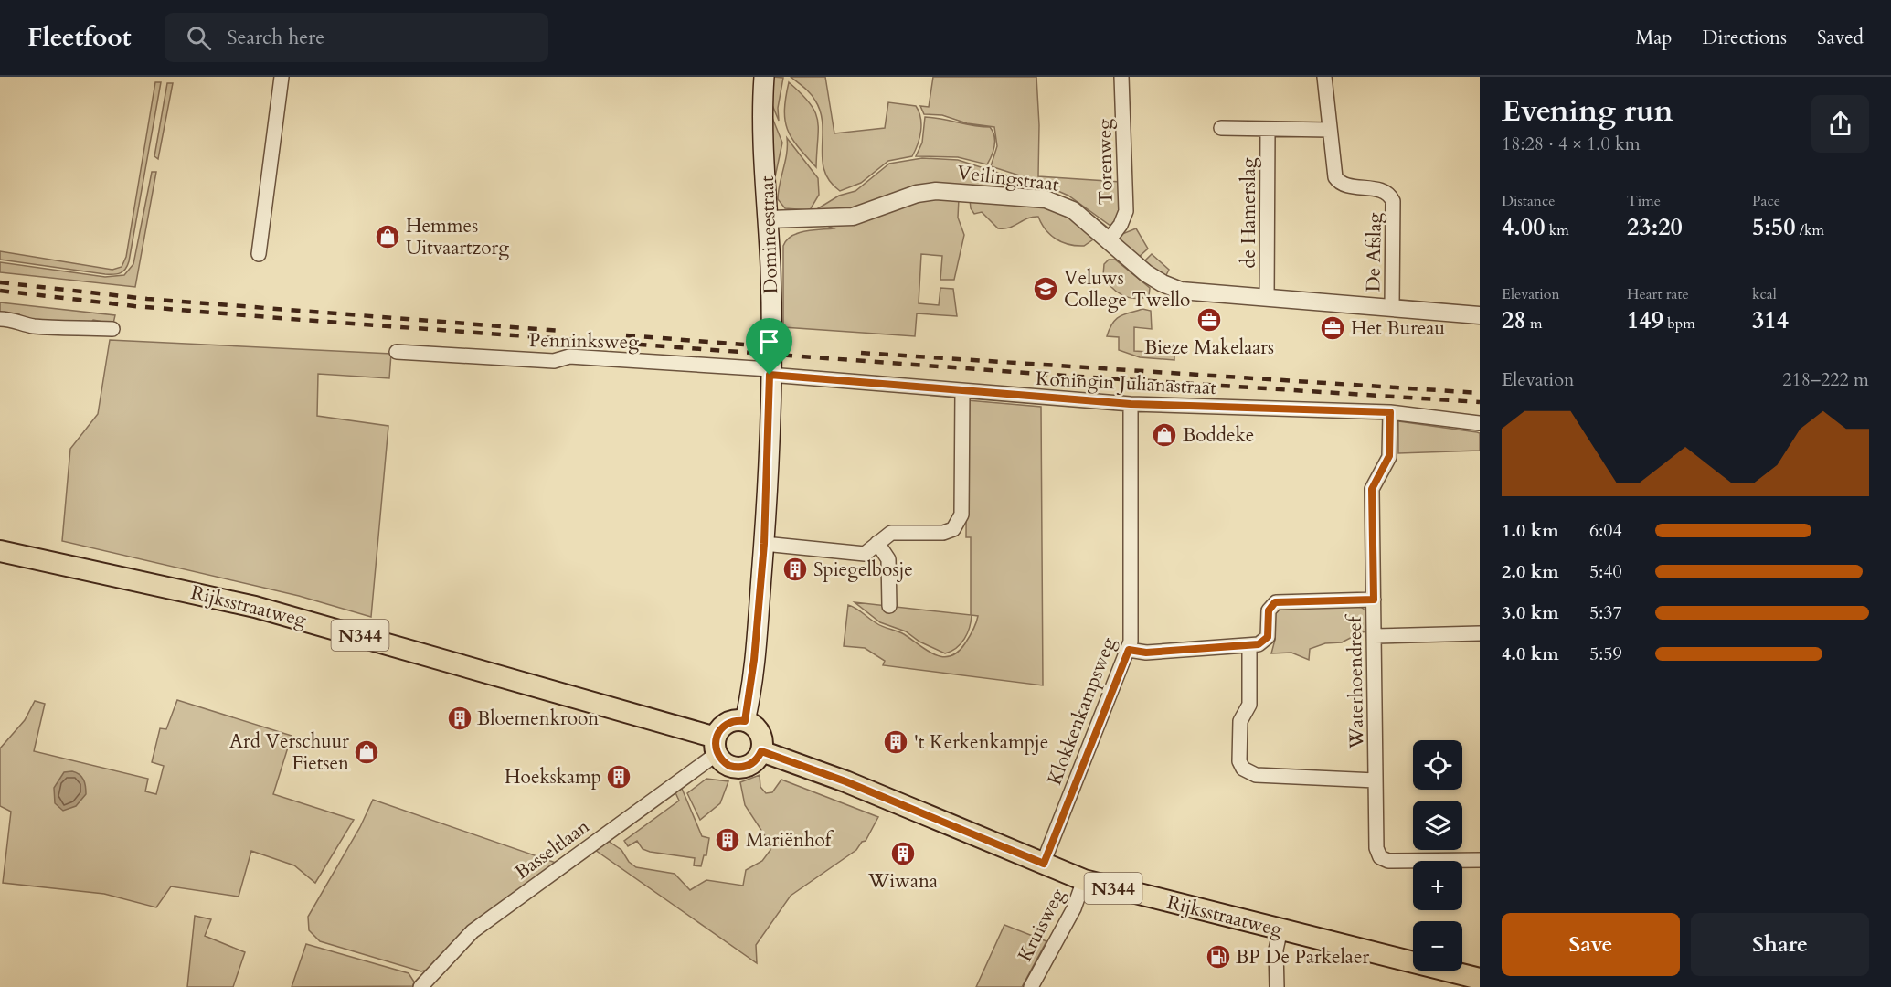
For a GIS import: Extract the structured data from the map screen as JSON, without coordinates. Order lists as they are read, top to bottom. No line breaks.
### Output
{"streets":{"main road":["Domineestraat","Rijksstraatweg","N344"],"street":["Torenweg","Veilingstraat","de Hamerslag","De Afslag","Penninksweg","Koningin Julianastraat","Waterhoendreef","Klokkenkampsweg","Basseltlaan","Kruisweg"]},"crossings":[["Torenweg","Veilingstraat"],["Veilingstraat","de Hamerslag"],["Veilingstraat","Domineestraat"],["Veilingstraat","De Afslag"],["Domineestraat","Penninksweg"],["Domineestraat","Koningin Julianastraat"],["Domineestraat","Rijksstraatweg"],["Domineestraat","Basseltlaan"],["Penninksweg","Koningin Julianastraat"],["Koningin Julianastraat","Waterhoendreef"],["Koningin Julianastraat","Klokkenkampsweg"],["Rijksstraatweg","Klokkenkampsweg"],["Rijksstraatweg","Basseltlaan"],["Rijksstraatweg","Kruisweg"]],"places":{"shop":["Hemmes Uitvaartzorg","Boddeke","Ard Verschuur Fietsen"],"school or university":["Veluws College Twello"],"office":["Bieze Makelaars","Het Bureau"],"building":["Spiegelbosje","Bloemenkroon","'t Kerkenkampje","Hoekskamp","Mariënhof","Wiwana"],"fuel station":["BP De Parkelaer"]},"page":{"header":"Fleetfoot","search":"Search here","nav":["Map","Directions","Saved"],"heading":["Evening run","18:28 · 4 × 1.0 km"],"stats":[["Distance","4.00 km"],["Time","23:20"],["Pace","5:50 /km"],["Elevation","28 m"],["Heart rate","149 bpm"],["kcal","314"]],"chart":["Elevation","218–222 m"],"list":[{"name":"1.0 km","note":"6:04"},{"name":"2.0 km","note":"5:40"},{"name":"3.0 km","note":"5:37"},{"name":"4.0 km","note":"5:59"}],"map_buttons":["+","−"],"buttons":["Save","Share"]}}
